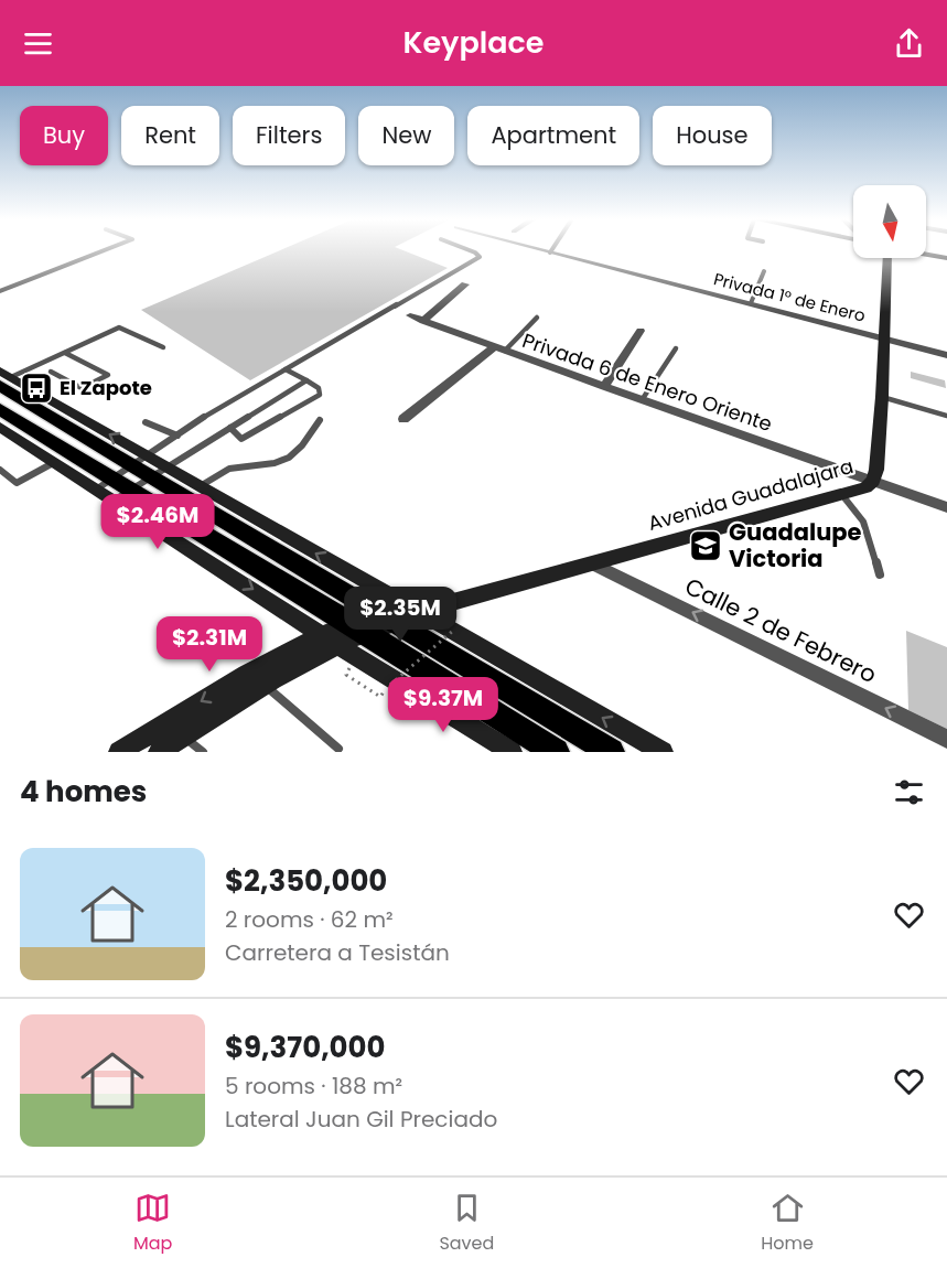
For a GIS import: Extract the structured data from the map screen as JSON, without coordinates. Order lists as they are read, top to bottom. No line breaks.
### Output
{"streets":{"street":["Privada 1° de Enero","Privada 6 de Enero Oriente","Avenida Guadalajara","Calle 2 de Febrero"]},"crossings":[["Privada 1° de Enero","Avenida Guadalajara"],["Privada 6 de Enero Oriente","Avenida Guadalajara"],["Avenida Guadalajara","Calle 2 de Febrero"]],"one_way":["Calle 2 de Febrero"],"places":{"bus stop":["El Zapote"],"school or university":["Guadalupe Victoria"]},"north":"bottom","page":{"header":"Keyplace","chip":["Buy","Rent","Filters","New","Apartment","House"],"price":["$2.46M","$2.35M","$2.31M","$9.37M"],"heading":"4 homes","list":[{"name":"$2,350,000","note":"2 rooms · 62 m² · Carretera a Tesistán"},{"name":"$9,370,000","note":"5 rooms · 188 m² · Lateral Juan Gil Preciado"}],"tabs":["Map","Saved","Home"]}}
